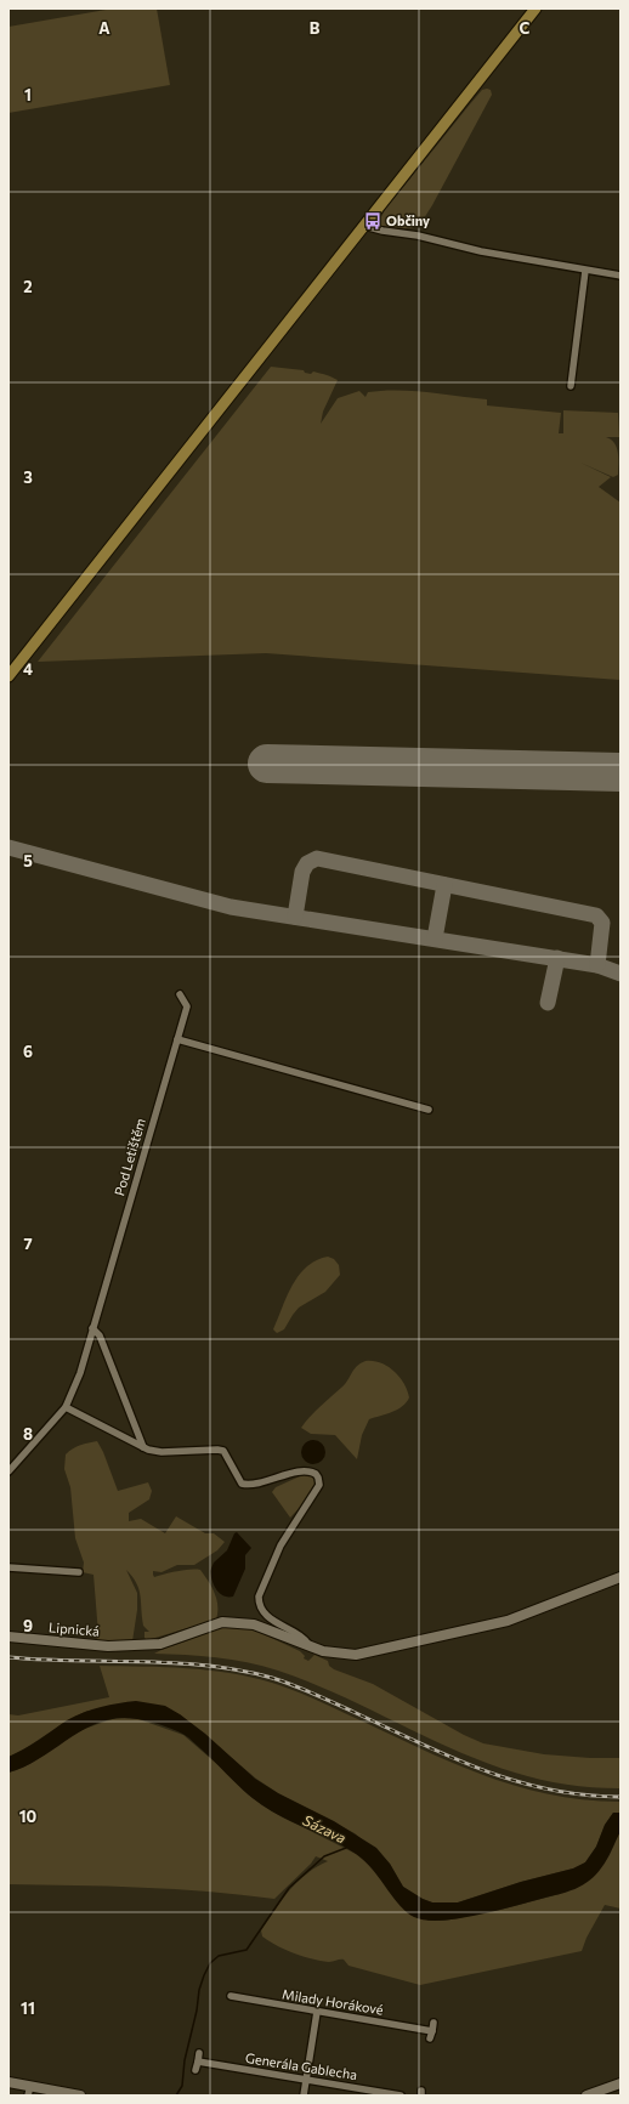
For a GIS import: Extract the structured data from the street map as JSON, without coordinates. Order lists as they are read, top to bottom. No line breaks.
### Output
{"streets":{"street":["Pod Letištěm","Lipnická","Milady Horákové","Generála Gablecha"]},"water":["Sázava"],"places":{"bus stop":["Občiny"]},"grid":{"columns":["A","B","C"],"rows":["1","2","3","4","5","6","7","8","9","10","11"]}}
